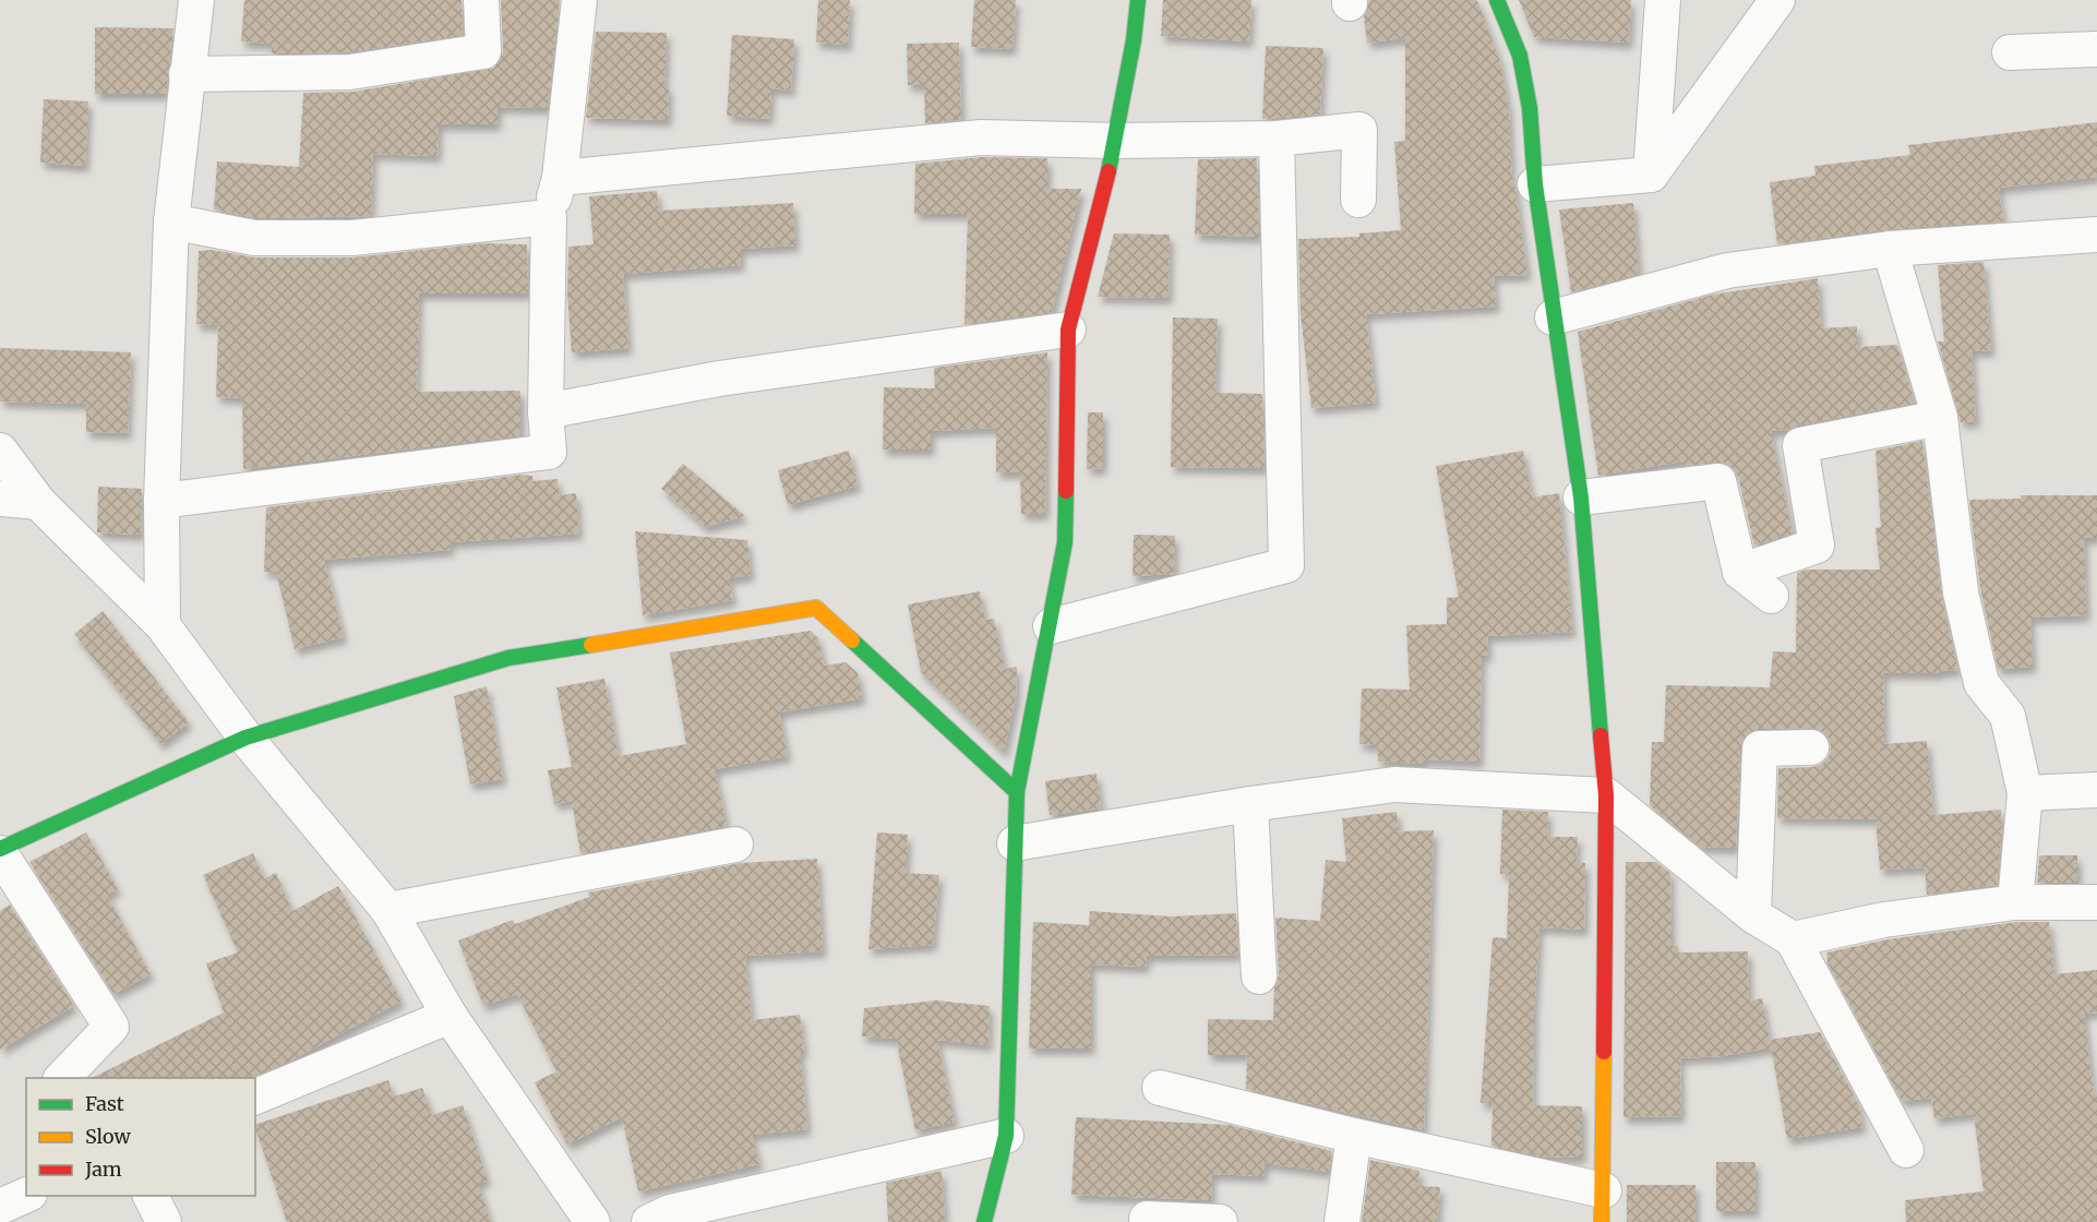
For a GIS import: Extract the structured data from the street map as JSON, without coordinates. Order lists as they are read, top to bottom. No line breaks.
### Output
{"legend":["Fast","Slow","Jam"]}
